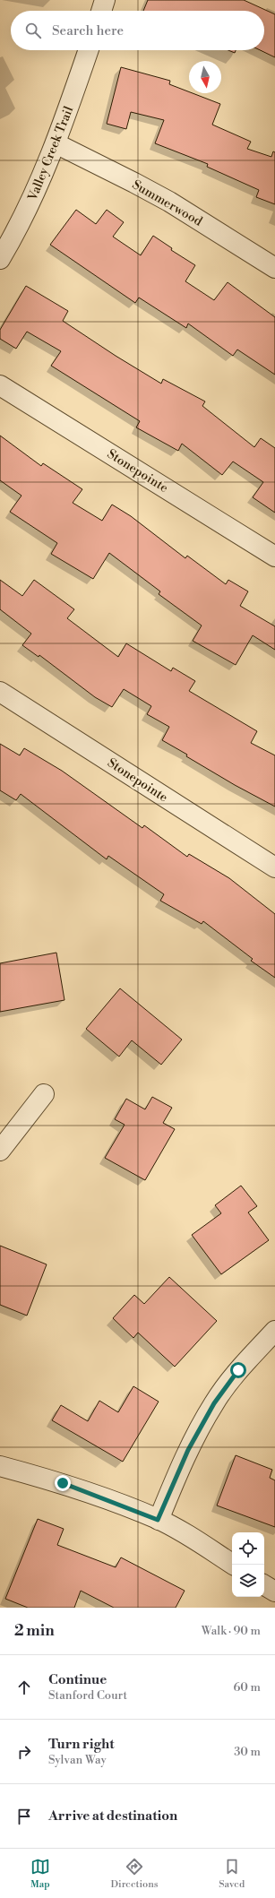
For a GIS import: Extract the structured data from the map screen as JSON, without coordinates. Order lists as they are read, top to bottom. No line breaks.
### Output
{"streets":{"street":["Valley Creek Trail","Summerwood","Stonepointe"]},"crossings":[["Valley Creek Trail","Summerwood"]],"north":"bottom","page":{"search":"Search here","heading":["2 min","Walk · 90 m"],"list":[["Continue","Stanford Court","60 m"],["Turn right","Sylvan Way","30 m"],"Arrive at destination"],"nav":["Map","Directions","Saved"]}}
